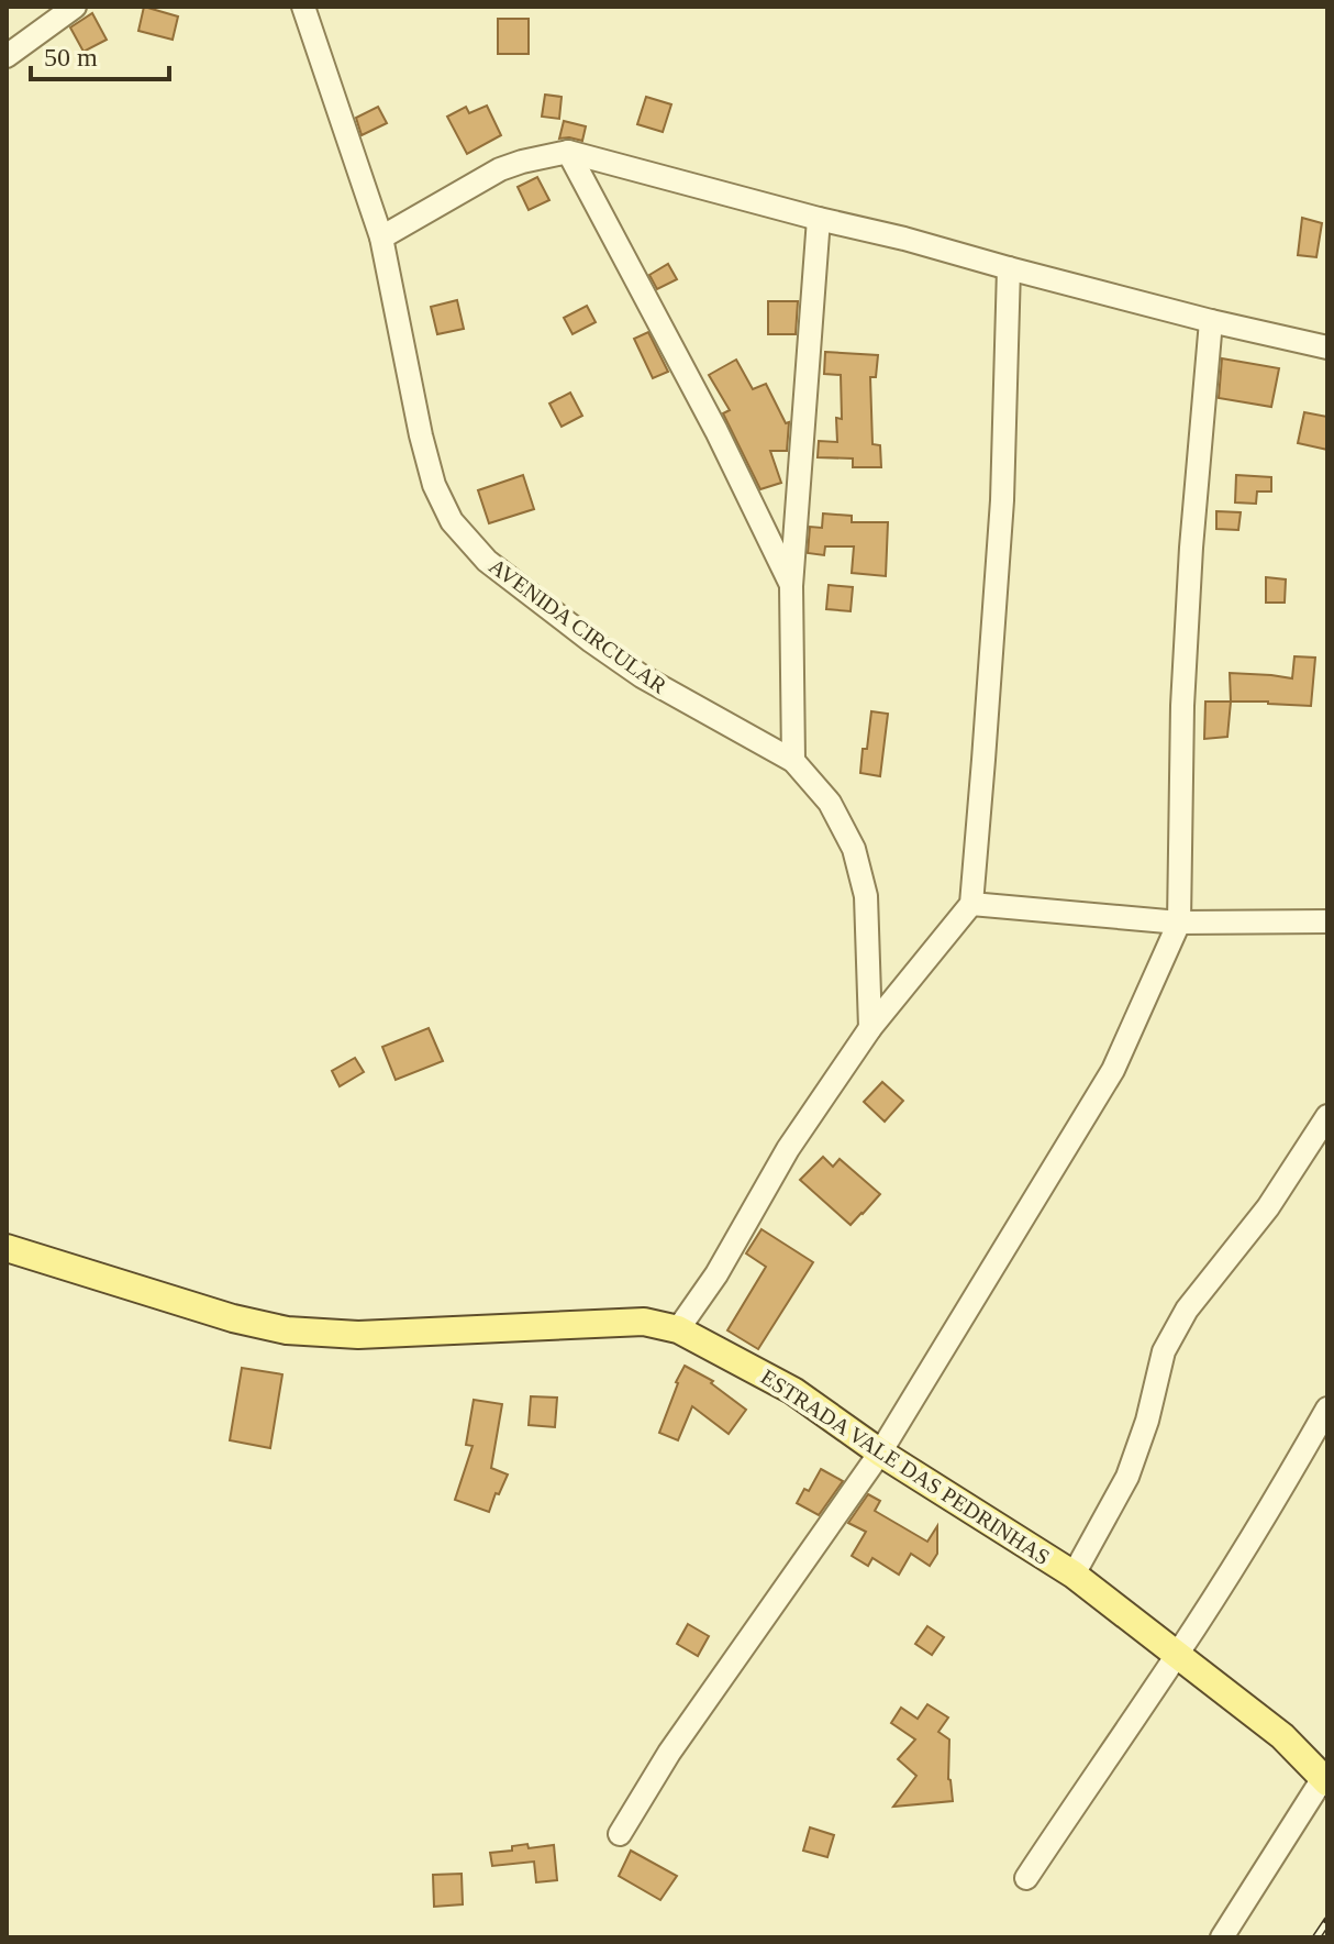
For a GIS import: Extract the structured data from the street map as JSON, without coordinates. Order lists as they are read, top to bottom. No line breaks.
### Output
{"streets":{"main road":["ESTRADA VALE DAS PEDRINHAS"],"street":["AVENIDA CIRCULAR"]},"scale_bar":"50 m"}
